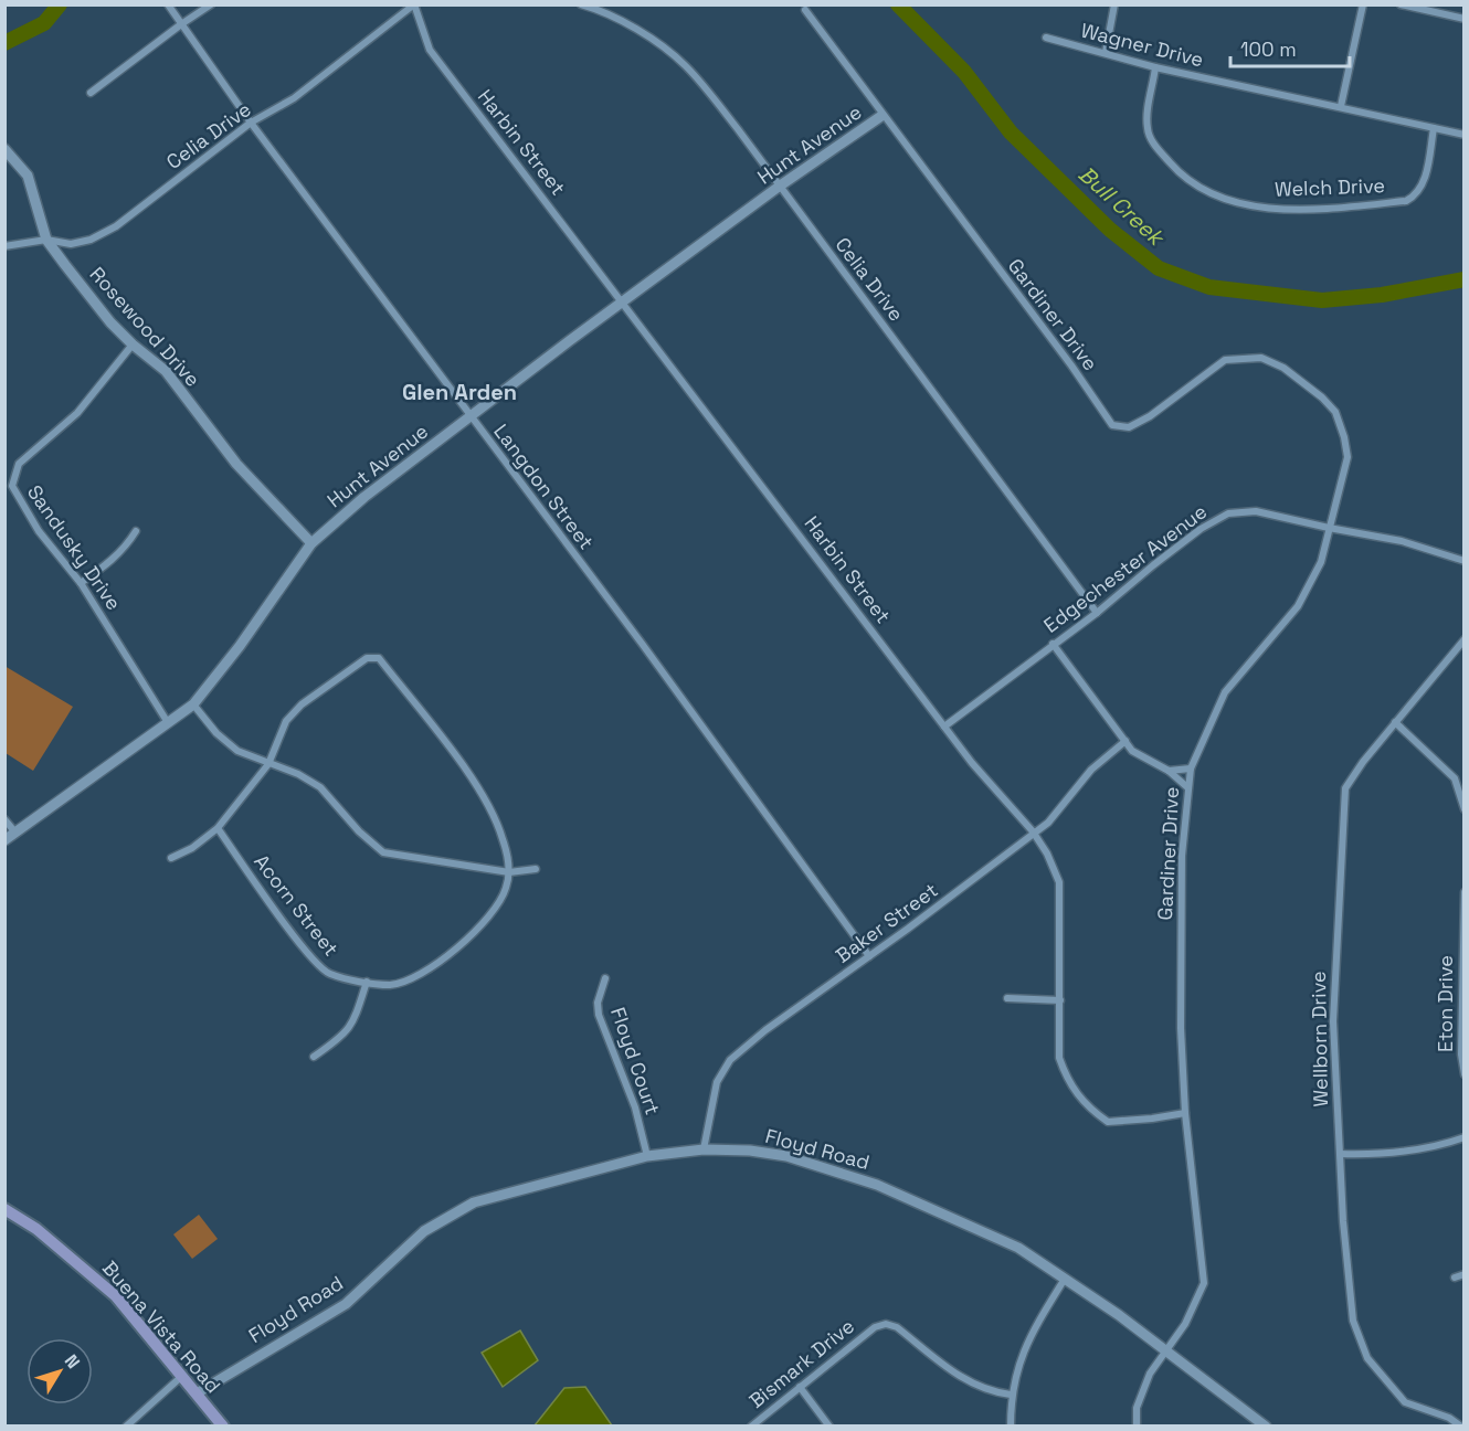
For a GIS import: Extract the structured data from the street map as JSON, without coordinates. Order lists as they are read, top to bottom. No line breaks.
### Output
{"streets":{"main road":["Buena Vista Road"],"street":["Wagner Drive","Celia Drive","Harbin Street","Hunt Avenue","Welch Drive","Gardiner Drive","Rosewood Drive","Langdon Street","Sandusky Drive","Edgechester Avenue","Acorn Street","Baker Street","Eton Drive","Wellborn Drive","Floyd Court","Floyd Road","Bismark Drive"]},"crossings":[["Wagner Drive","Welch Drive"],["Celia Drive","Harbin Street"],["Celia Drive","Hunt Avenue"],["Celia Drive","Rosewood Drive"],["Celia Drive","Langdon Street"],["Celia Drive","Edgechester Avenue"],["Harbin Street","Hunt Avenue"],["Harbin Street","Gardiner Drive"],["Harbin Street","Edgechester Avenue"],["Harbin Street","Baker Street"],["Hunt Avenue","Gardiner Drive"],["Hunt Avenue","Rosewood Drive"],["Hunt Avenue","Langdon Street"],["Hunt Avenue","Sandusky Drive"],["Gardiner Drive","Edgechester Avenue"],["Gardiner Drive","Floyd Road"],["Rosewood Drive","Sandusky Drive"],["Langdon Street","Baker Street"],["Baker Street","Floyd Road"],["Floyd Court","Floyd Road"],["Floyd Road","Buena Vista Road"]],"districts":["Glen Arden"],"water":["Bull Creek"],"scale_bar":"100 m","north":"top right"}
